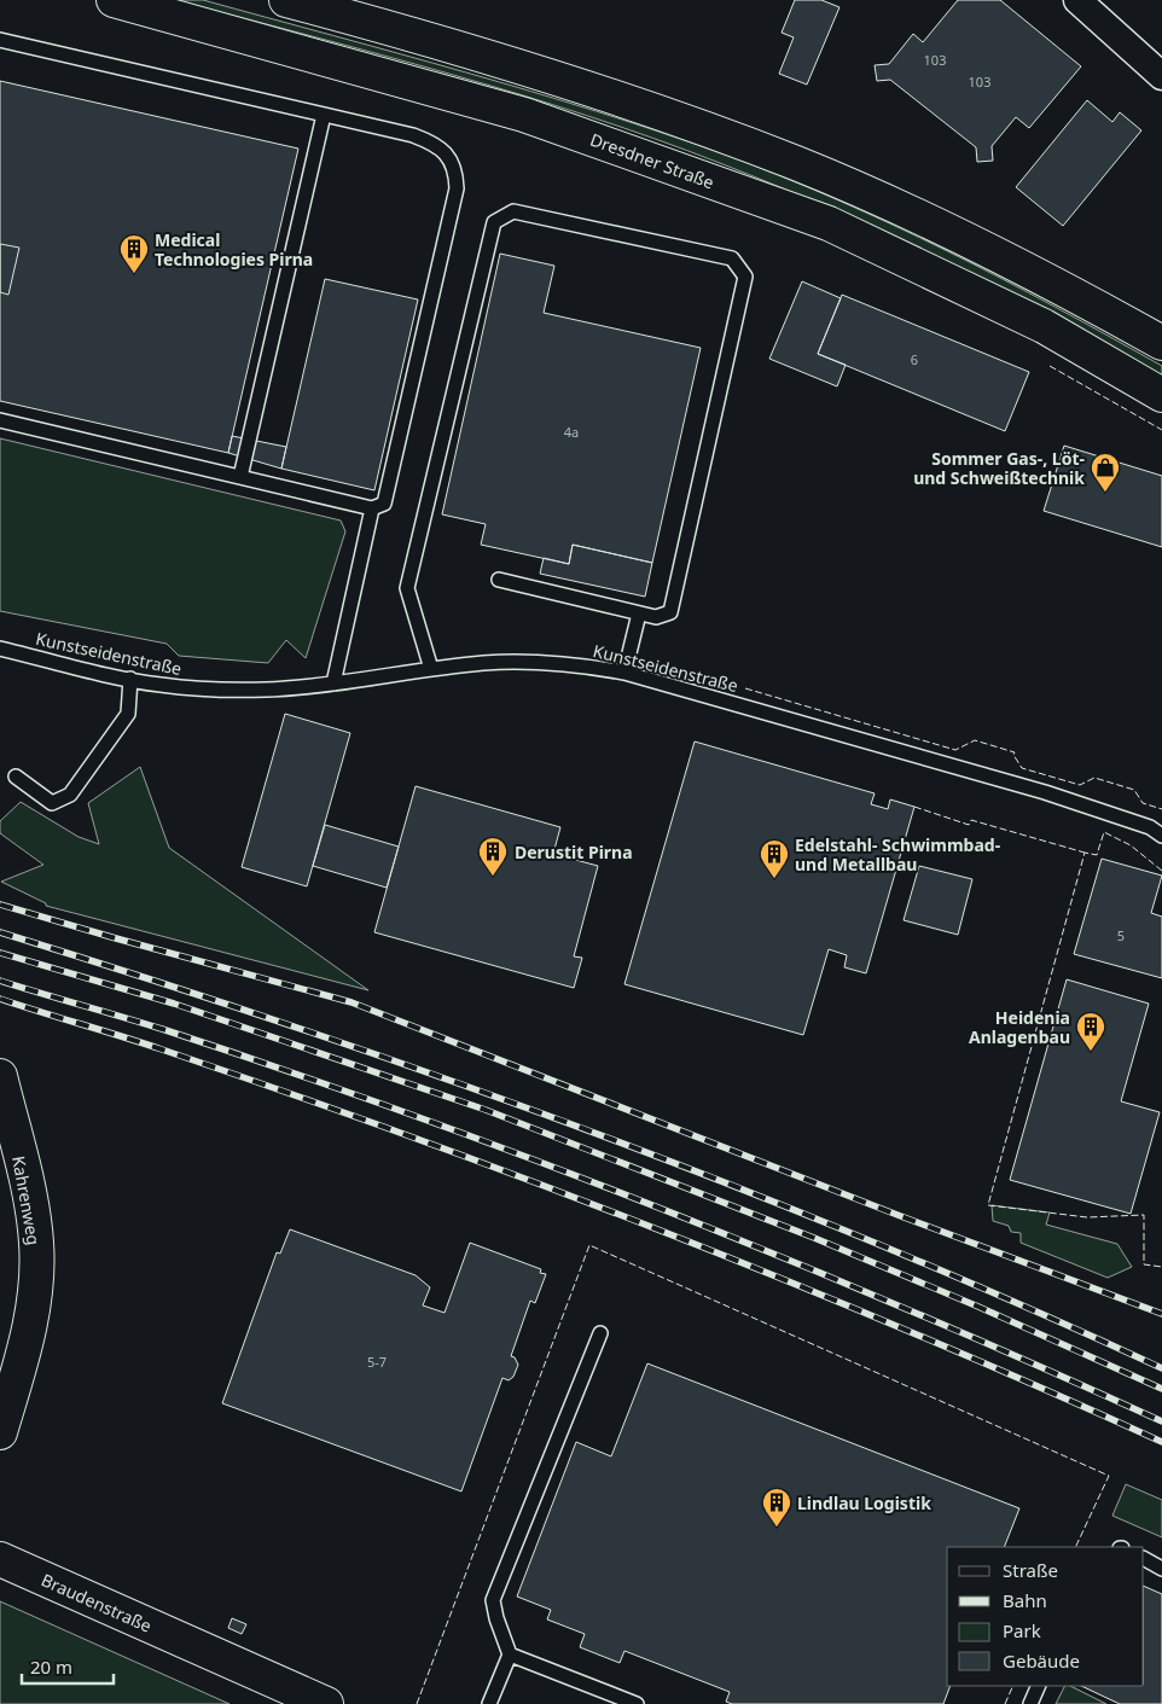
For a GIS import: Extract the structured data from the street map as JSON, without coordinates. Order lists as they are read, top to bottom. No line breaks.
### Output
{"streets":{"main road":["Dresdner Straße","Kahrenweg","Braudenstraße"],"lane":["Kunstseidenstraße"]},"places":{"building":["Medical Technologies Pirna","Derustit Pirna","Edelstahl- Schwimmbad- und Metallbau","Heidenia Anlagenbau","Lindlau Logistik"],"shop":["Sommer Gas-, Löt- und Schweißtechnik"]},"house_numbers":["103","103","6","4a","5","5-7"],"legend":["Straße","Bahn","Park","Gebäude"],"scale_bar":"20 m"}
